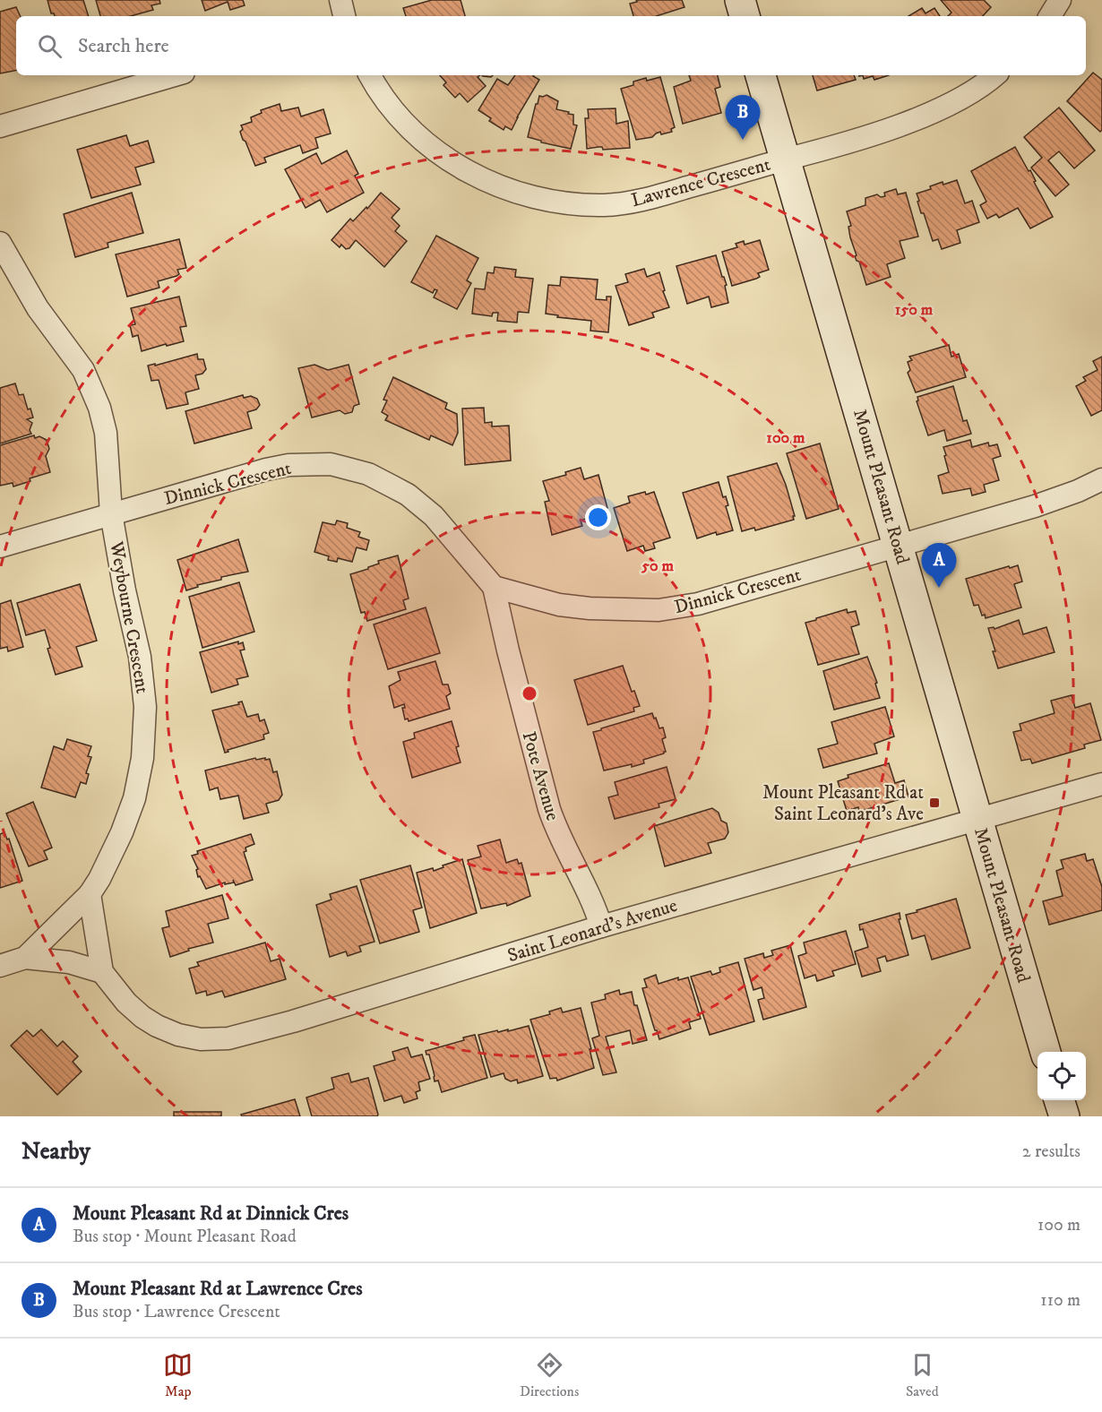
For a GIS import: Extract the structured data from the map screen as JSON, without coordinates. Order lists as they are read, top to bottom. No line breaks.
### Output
{"streets":{"main road":["Mount Pleasant Road"],"street":["Lawrence Crescent","Dinnick Crescent","Weybourne Crescent","Pote Avenue","Saint Leonard's Avenue"]},"crossings":[["Lawrence Crescent","Mount Pleasant Road"],["Dinnick Crescent","Mount Pleasant Road"],["Dinnick Crescent","Weybourne Crescent"],["Dinnick Crescent","Pote Avenue"],["Mount Pleasant Road","Saint Leonard's Avenue"],["Weybourne Crescent","Saint Leonard's Avenue"],["Pote Avenue","Saint Leonard's Avenue"]],"places":{"transit":["Mount Pleasant Rd at Saint Leonard's Ave"]},"page":{"search":"Search here","pins":["B","A"],"heading":["Nearby","2 results"],"list":[{"mark":"A","name":"Mount Pleasant Rd at Dinnick Cres","note":"Bus stop · Mount Pleasant Road","value":"100 m"},{"mark":"B","name":"Mount Pleasant Rd at Lawrence Cres","note":"Bus stop · Lawrence Crescent","value":"110 m"}],"nav":["Map","Directions","Saved"]},"rings":["150 m","100 m","50 m"]}
